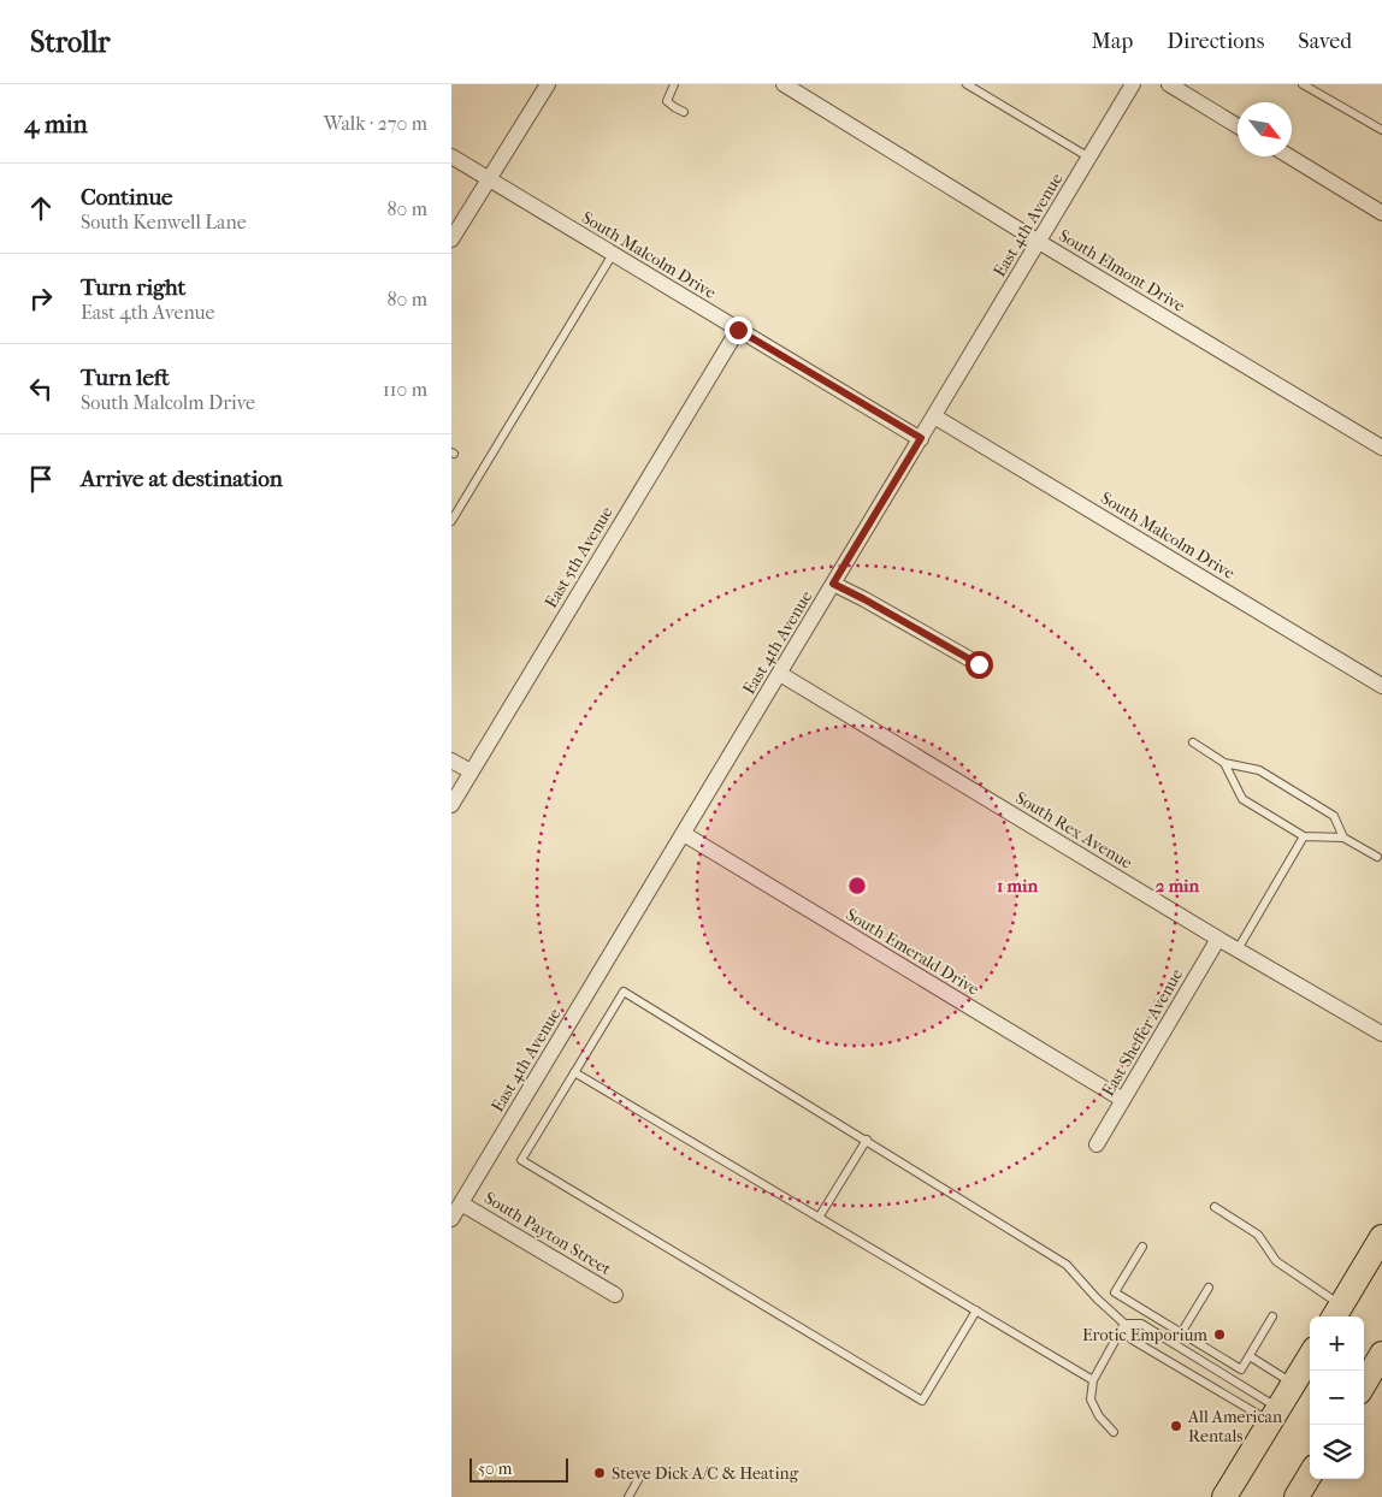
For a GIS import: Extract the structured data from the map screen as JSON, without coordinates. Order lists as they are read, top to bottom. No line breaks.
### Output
{"streets":{"street":["East 4th Avenue","South Malcolm Drive","South Elmont Drive","East 5th Avenue","South Rex Avenue","South Emerald Drive","East Sheffer Avenue","South Payton Street"]},"crossings":[["East 4th Avenue","South Malcolm Drive"],["East 4th Avenue","South Elmont Drive"],["East 4th Avenue","South Rex Avenue"],["East 4th Avenue","South Emerald Drive"],["East 4th Avenue","South Payton Street"],["South Malcolm Drive","East 5th Avenue"],["South Rex Avenue","East Sheffer Avenue"],["South Emerald Drive","East Sheffer Avenue"]],"places":["Erotic Emporium","All American Rentals","Steve Dick A/C & Heating"],"scale_bar":"50 m","north":"bottom right","page":{"header":"Strollr","nav":["Map","Directions","Saved"],"heading":["4 min","Walk · 270 m"],"list":[["Continue","South Kenwell Lane","80 m"],["Turn right","East 4th Avenue","80 m"],["Turn left","South Malcolm Drive","110 m"],"Arrive at destination"],"map_buttons":["+","−"],"scale":"50 m"},"rings":["1 min","2 min"]}
